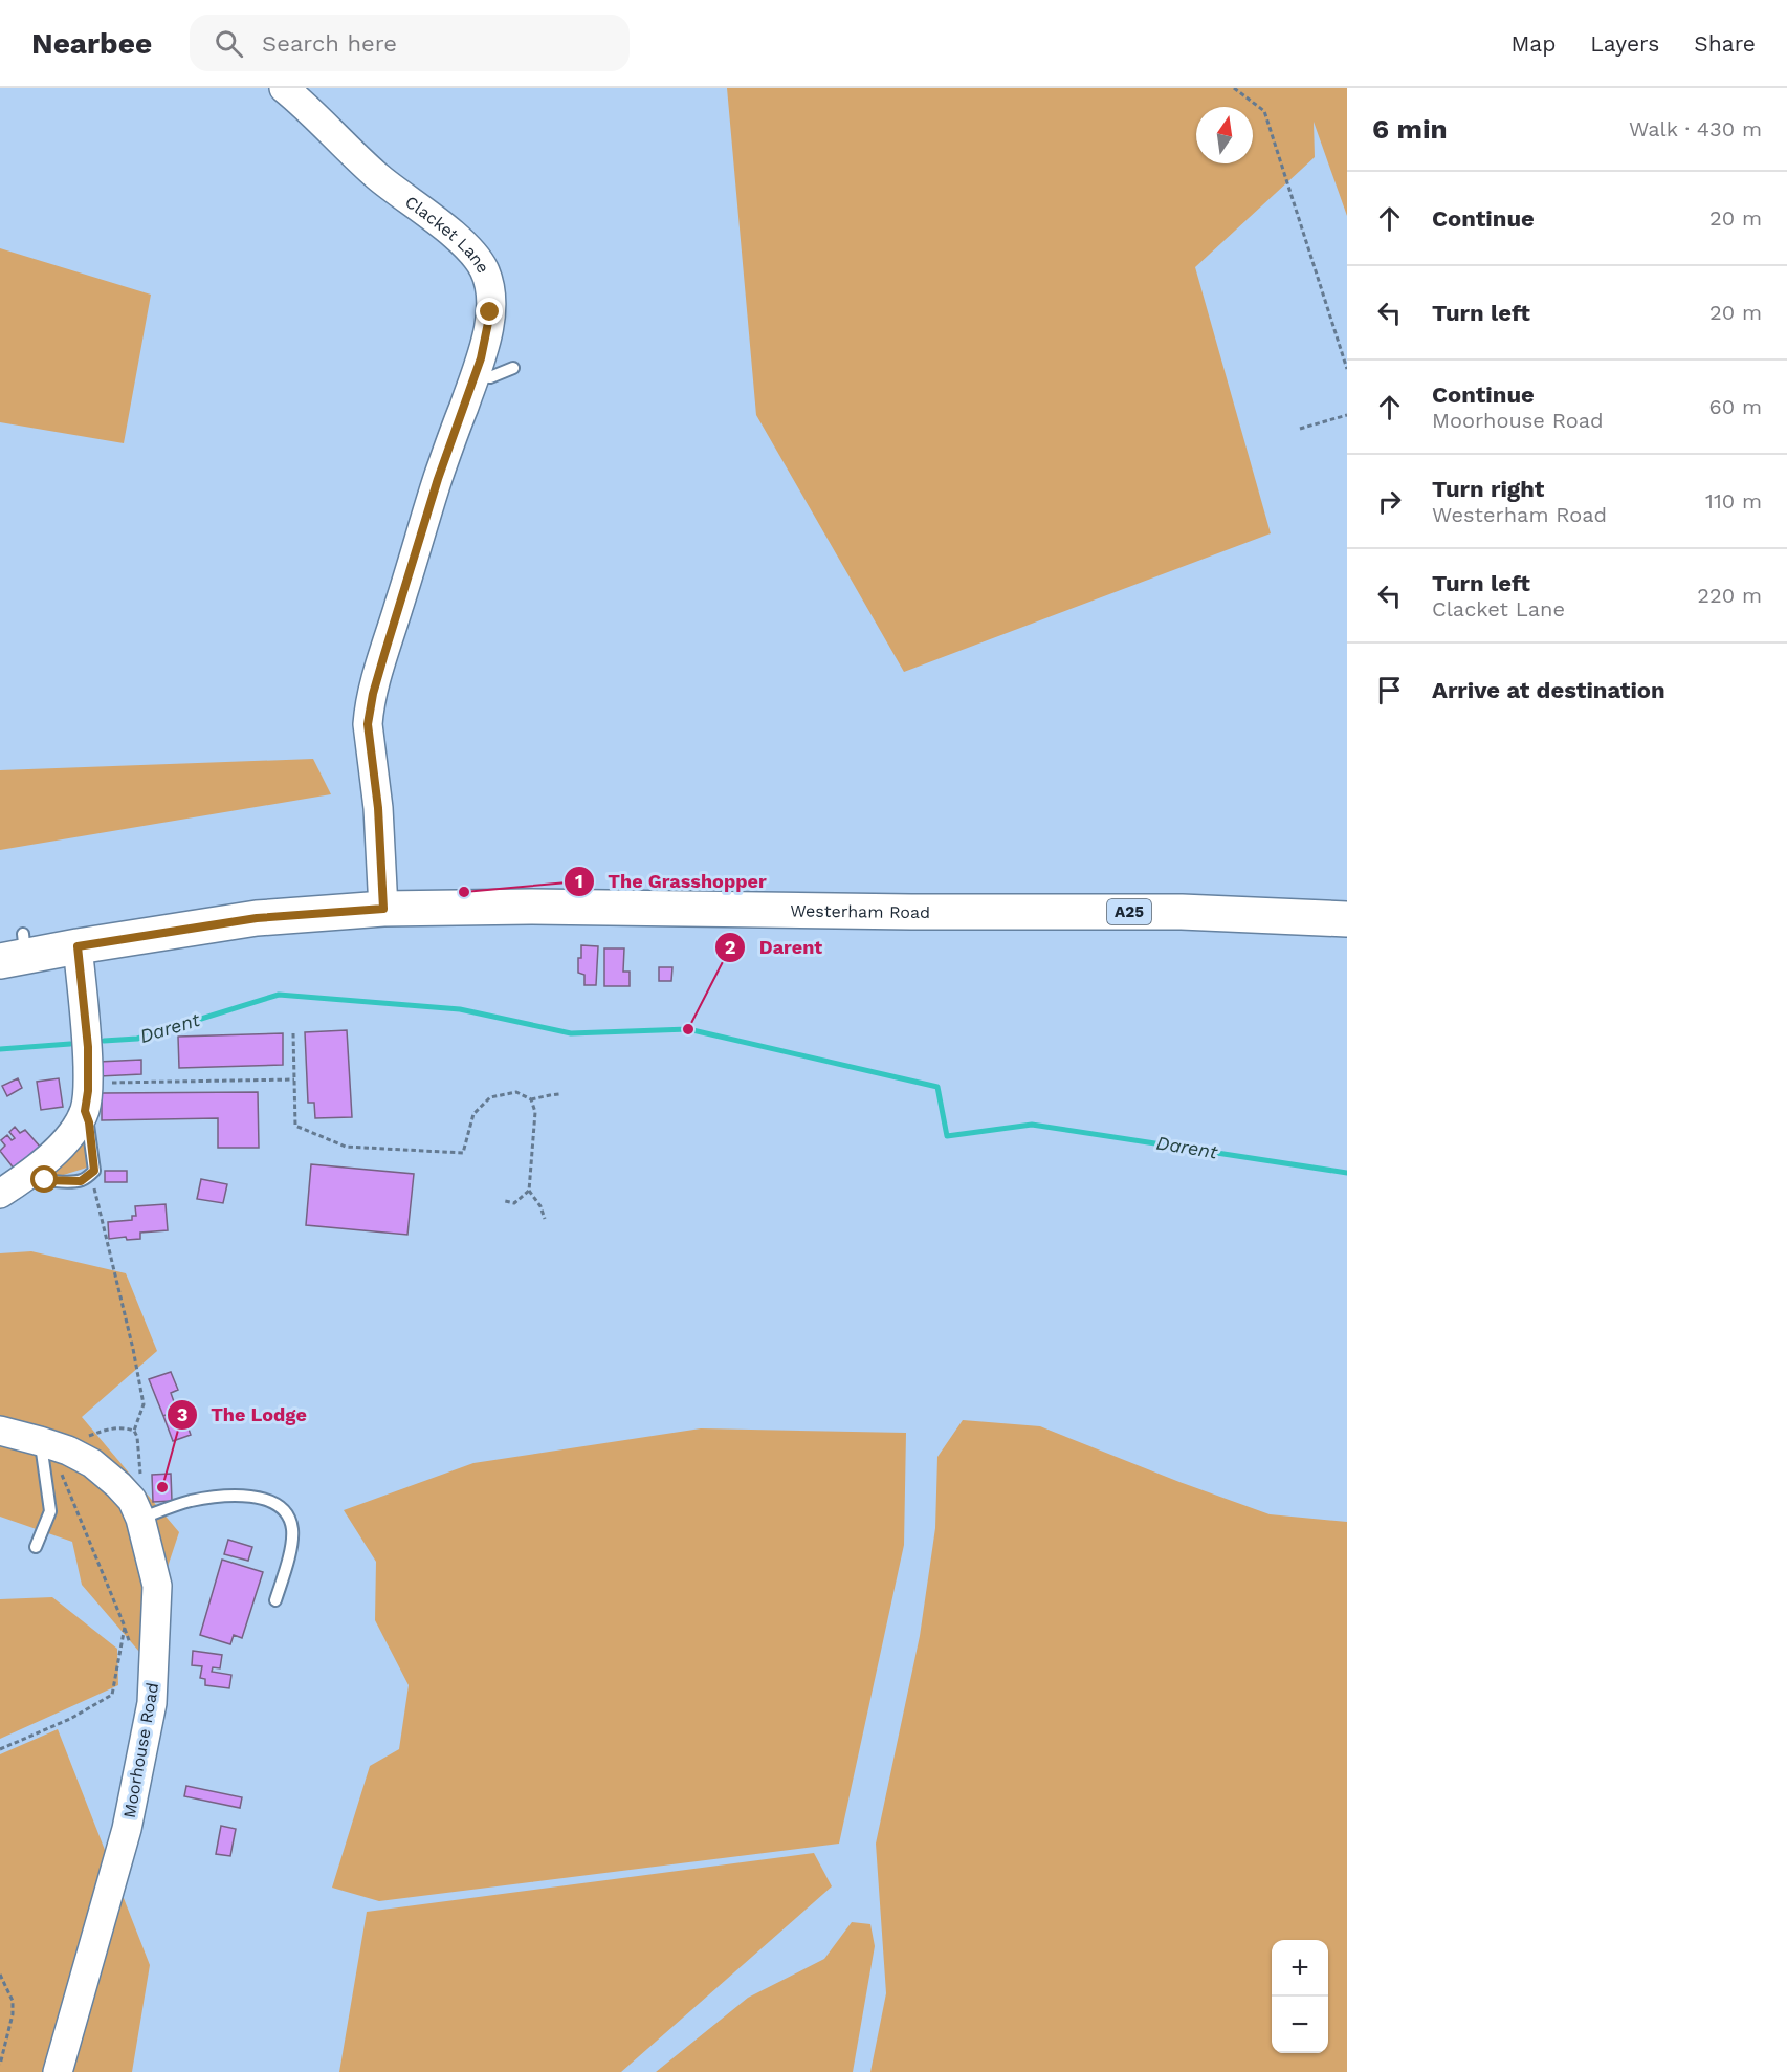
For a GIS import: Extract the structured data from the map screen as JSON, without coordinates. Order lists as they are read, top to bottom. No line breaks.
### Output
{"streets":{"main road":["Westerham Road","A25"],"street":["Clacket Lane","Moorhouse Road"]},"crossings":[["Clacket Lane","Westerham Road"]],"water":["Darent"],"places":["The Grasshopper","Darent","The Lodge"],"north":"top","page":{"header":"Nearbee","search":"Search here","nav":["Map","Layers","Share"],"heading":["6 min","Walk · 430 m"],"list":[["Continue","20 m"],["Turn left","20 m"],["Continue","Moorhouse Road","60 m"],["Turn right","Westerham Road","110 m"],["Turn left","Clacket Lane","220 m"],"Arrive at destination"],"map_buttons":["+","−"]}}
